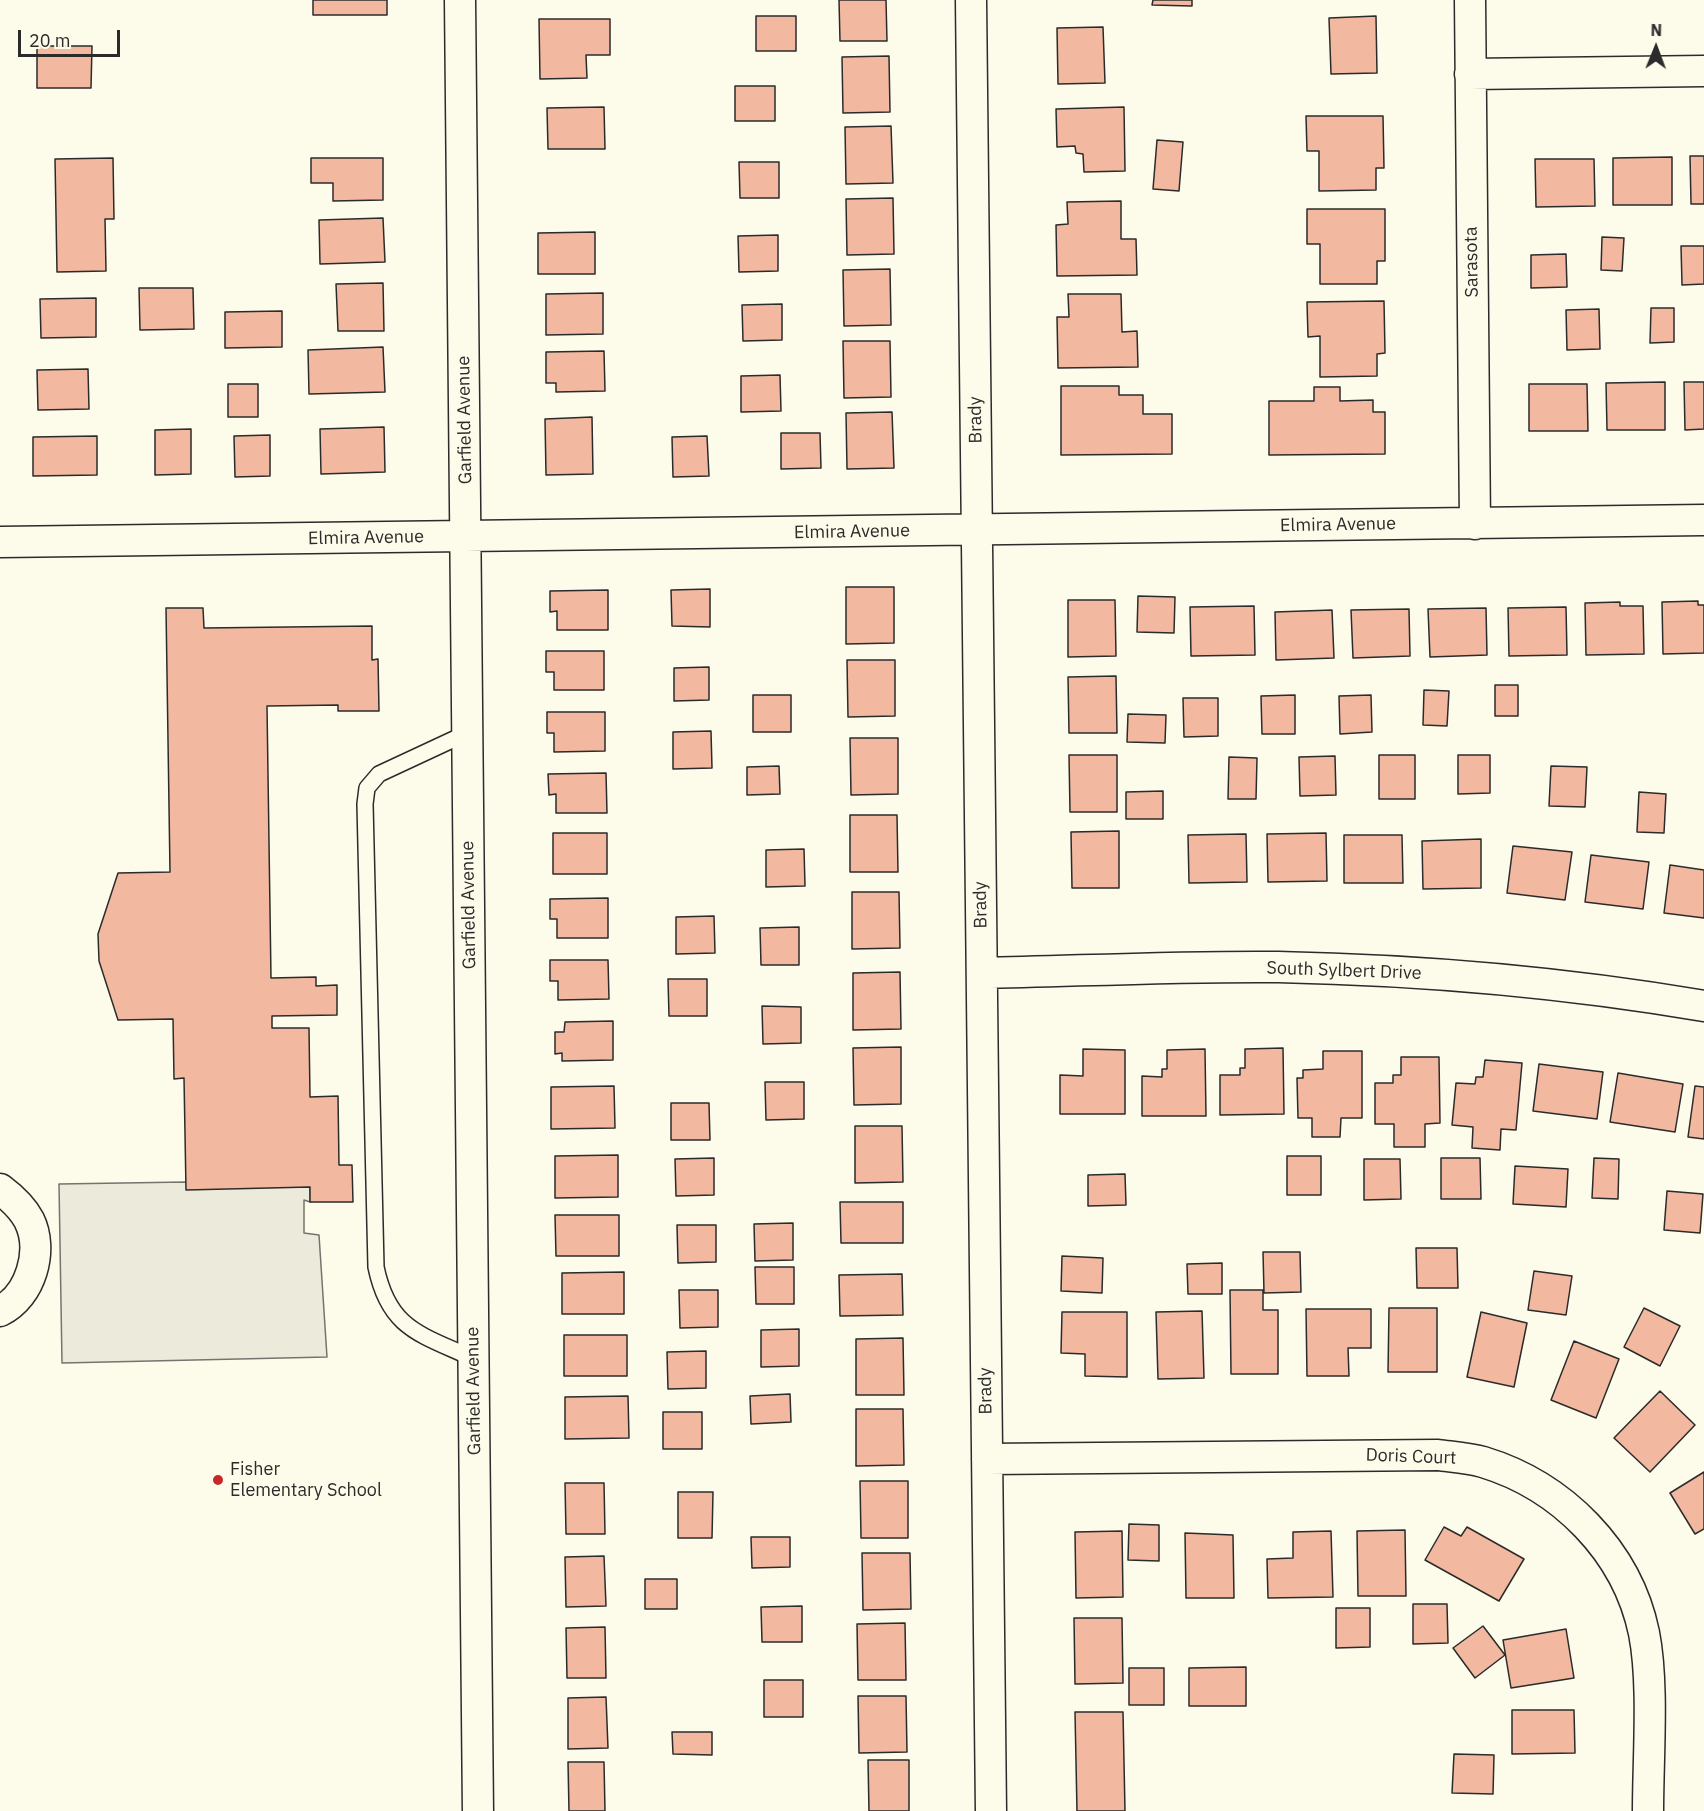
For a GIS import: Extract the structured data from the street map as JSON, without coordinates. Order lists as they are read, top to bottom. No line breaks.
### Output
{"streets":{"street":["Sarasota","Garfield Avenue","Brady","Elmira Avenue","South Sylbert Drive","Doris Court"]},"crossings":[["Sarasota","Elmira Avenue"],["Garfield Avenue","Elmira Avenue"],["Brady","Elmira Avenue"],["Brady","South Sylbert Drive"],["Brady","Doris Court"]],"places":["Fisher Elementary School"],"scale_bar":"20 m","north":"top"}
